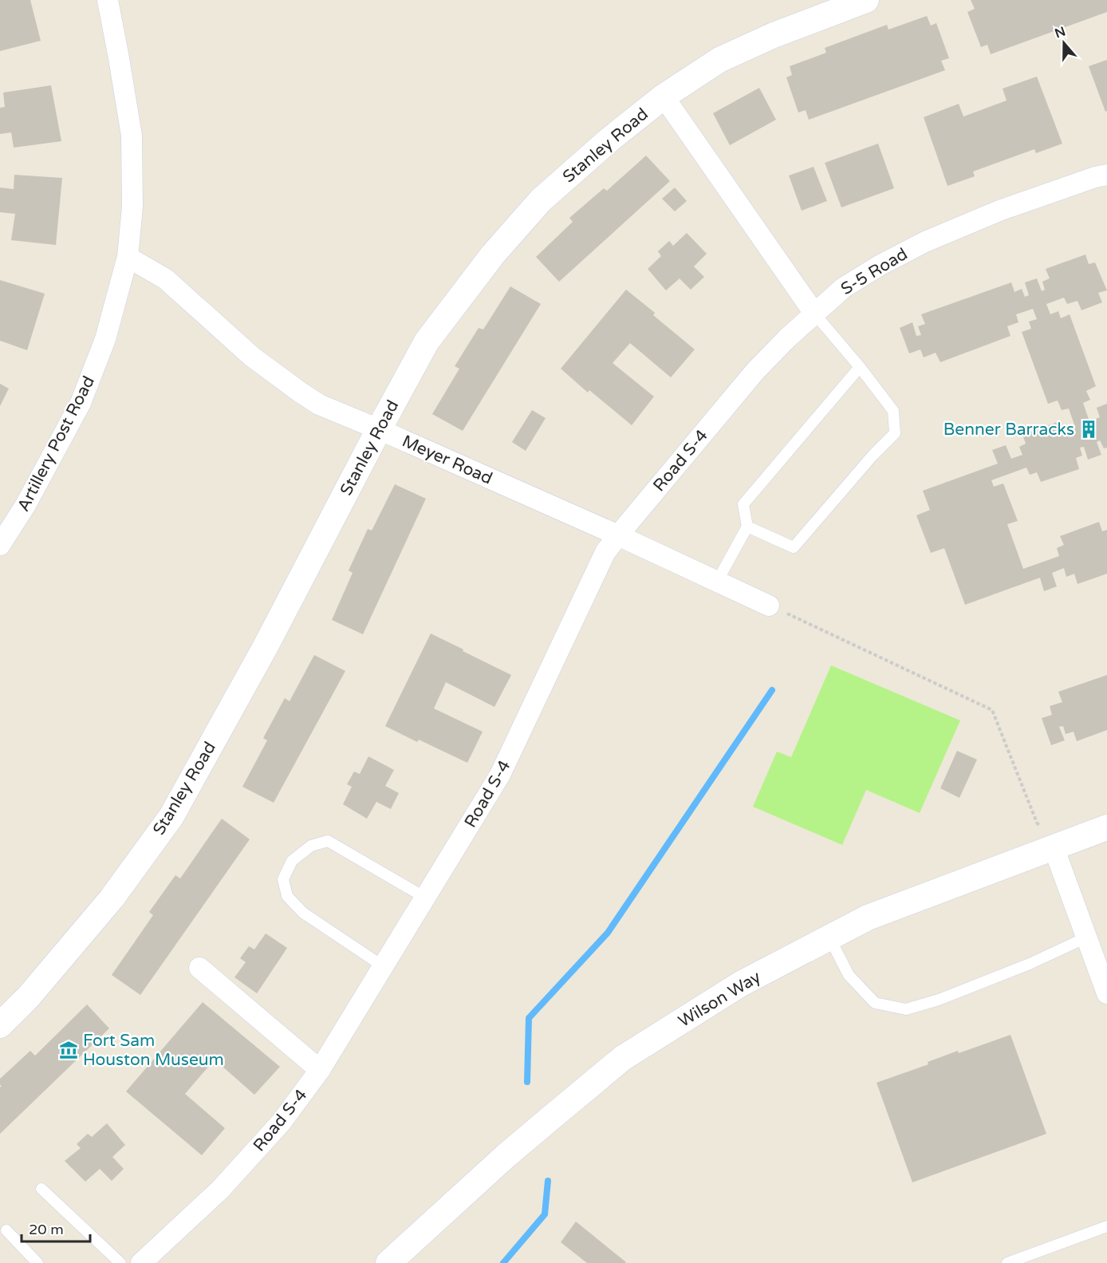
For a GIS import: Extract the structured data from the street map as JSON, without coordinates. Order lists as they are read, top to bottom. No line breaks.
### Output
{"streets":{"street":["Stanley Road","S-5 Road","Artillery Post Road","Meyer Road","Road S-4","Wilson Way"]},"crossings":[["Stanley Road","Meyer Road"],["S-5 Road","Road S-4"],["Artillery Post Road","Meyer Road"],["Meyer Road","Road S-4"]],"places":{"building":["Benner Barracks"],"museum":["Fort Sam Houston Museum"]},"scale_bar":"20 m","north":"top"}
